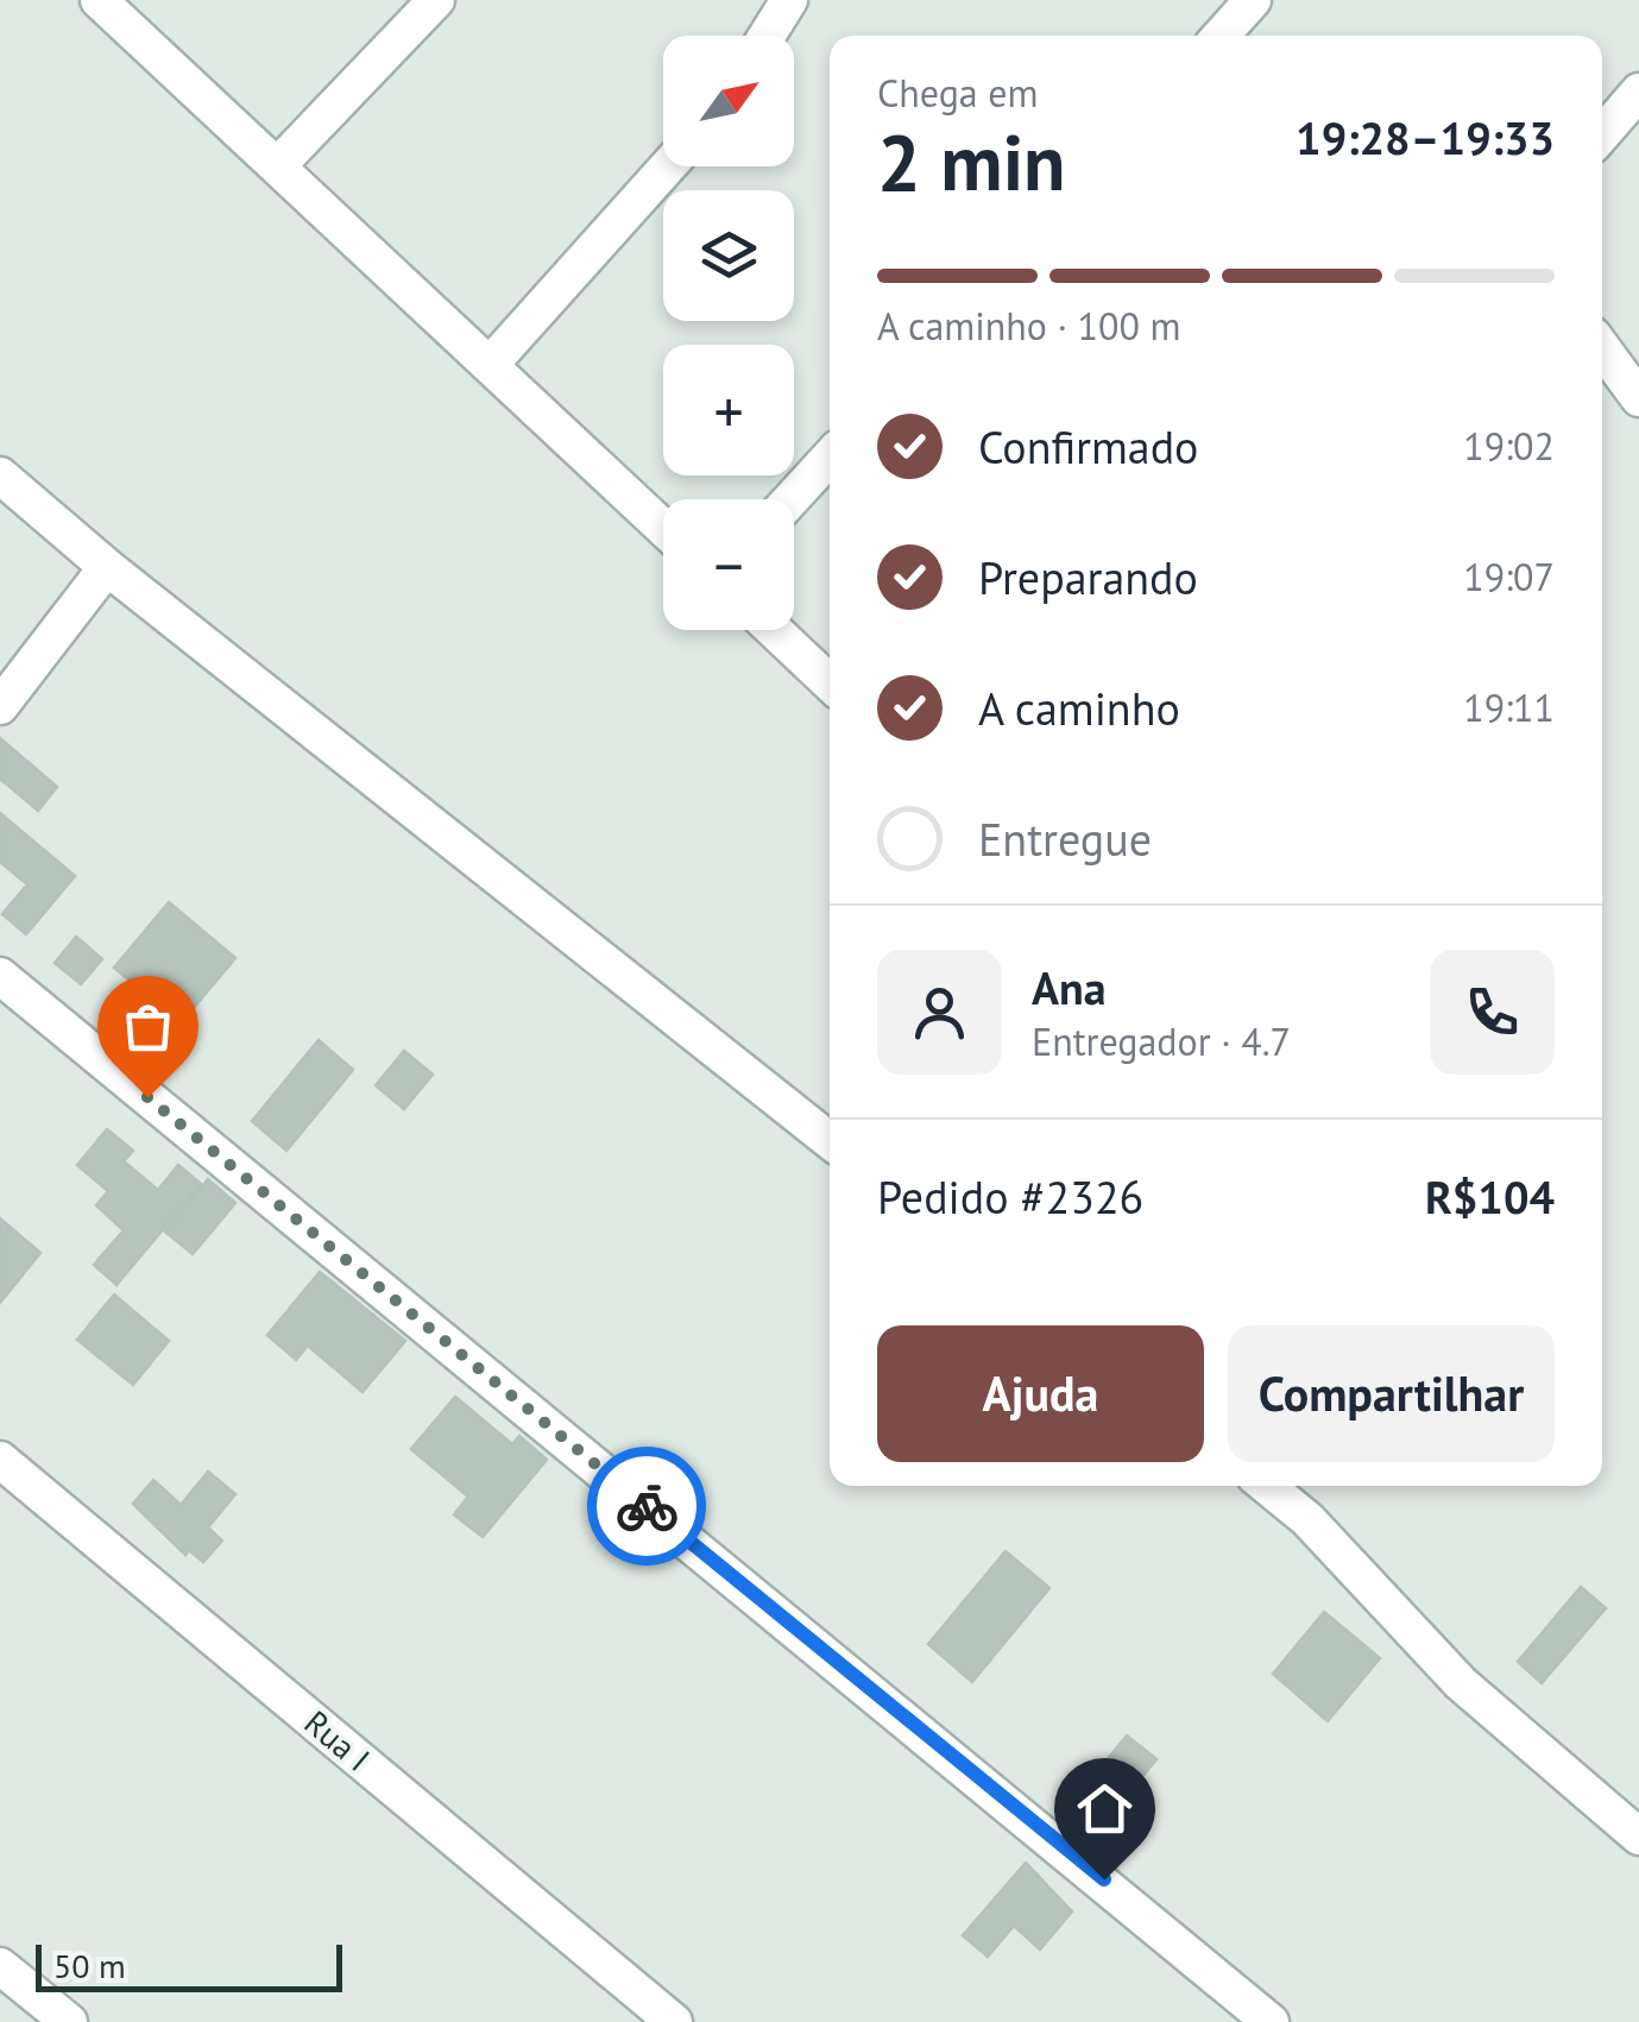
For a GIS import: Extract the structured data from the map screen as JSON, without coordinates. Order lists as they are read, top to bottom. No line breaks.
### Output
{"streets":{"street":["Rua I"]},"scale_bar":"50 m","north":"top right","page":{"map_buttons":["+","−"],"heading":["2 min","Chega em","19:28–19:33"],"panel":["Ana","Entregador · 4.7","Pedido #2326","R$104"],"bar":"A caminho · 100 m","list":[["Confirmado","19:02"],["Preparando","19:07"],["A caminho","19:11"],"Entregue"],"buttons":["Ajuda","Compartilhar"],"scale":"50 m"}}
